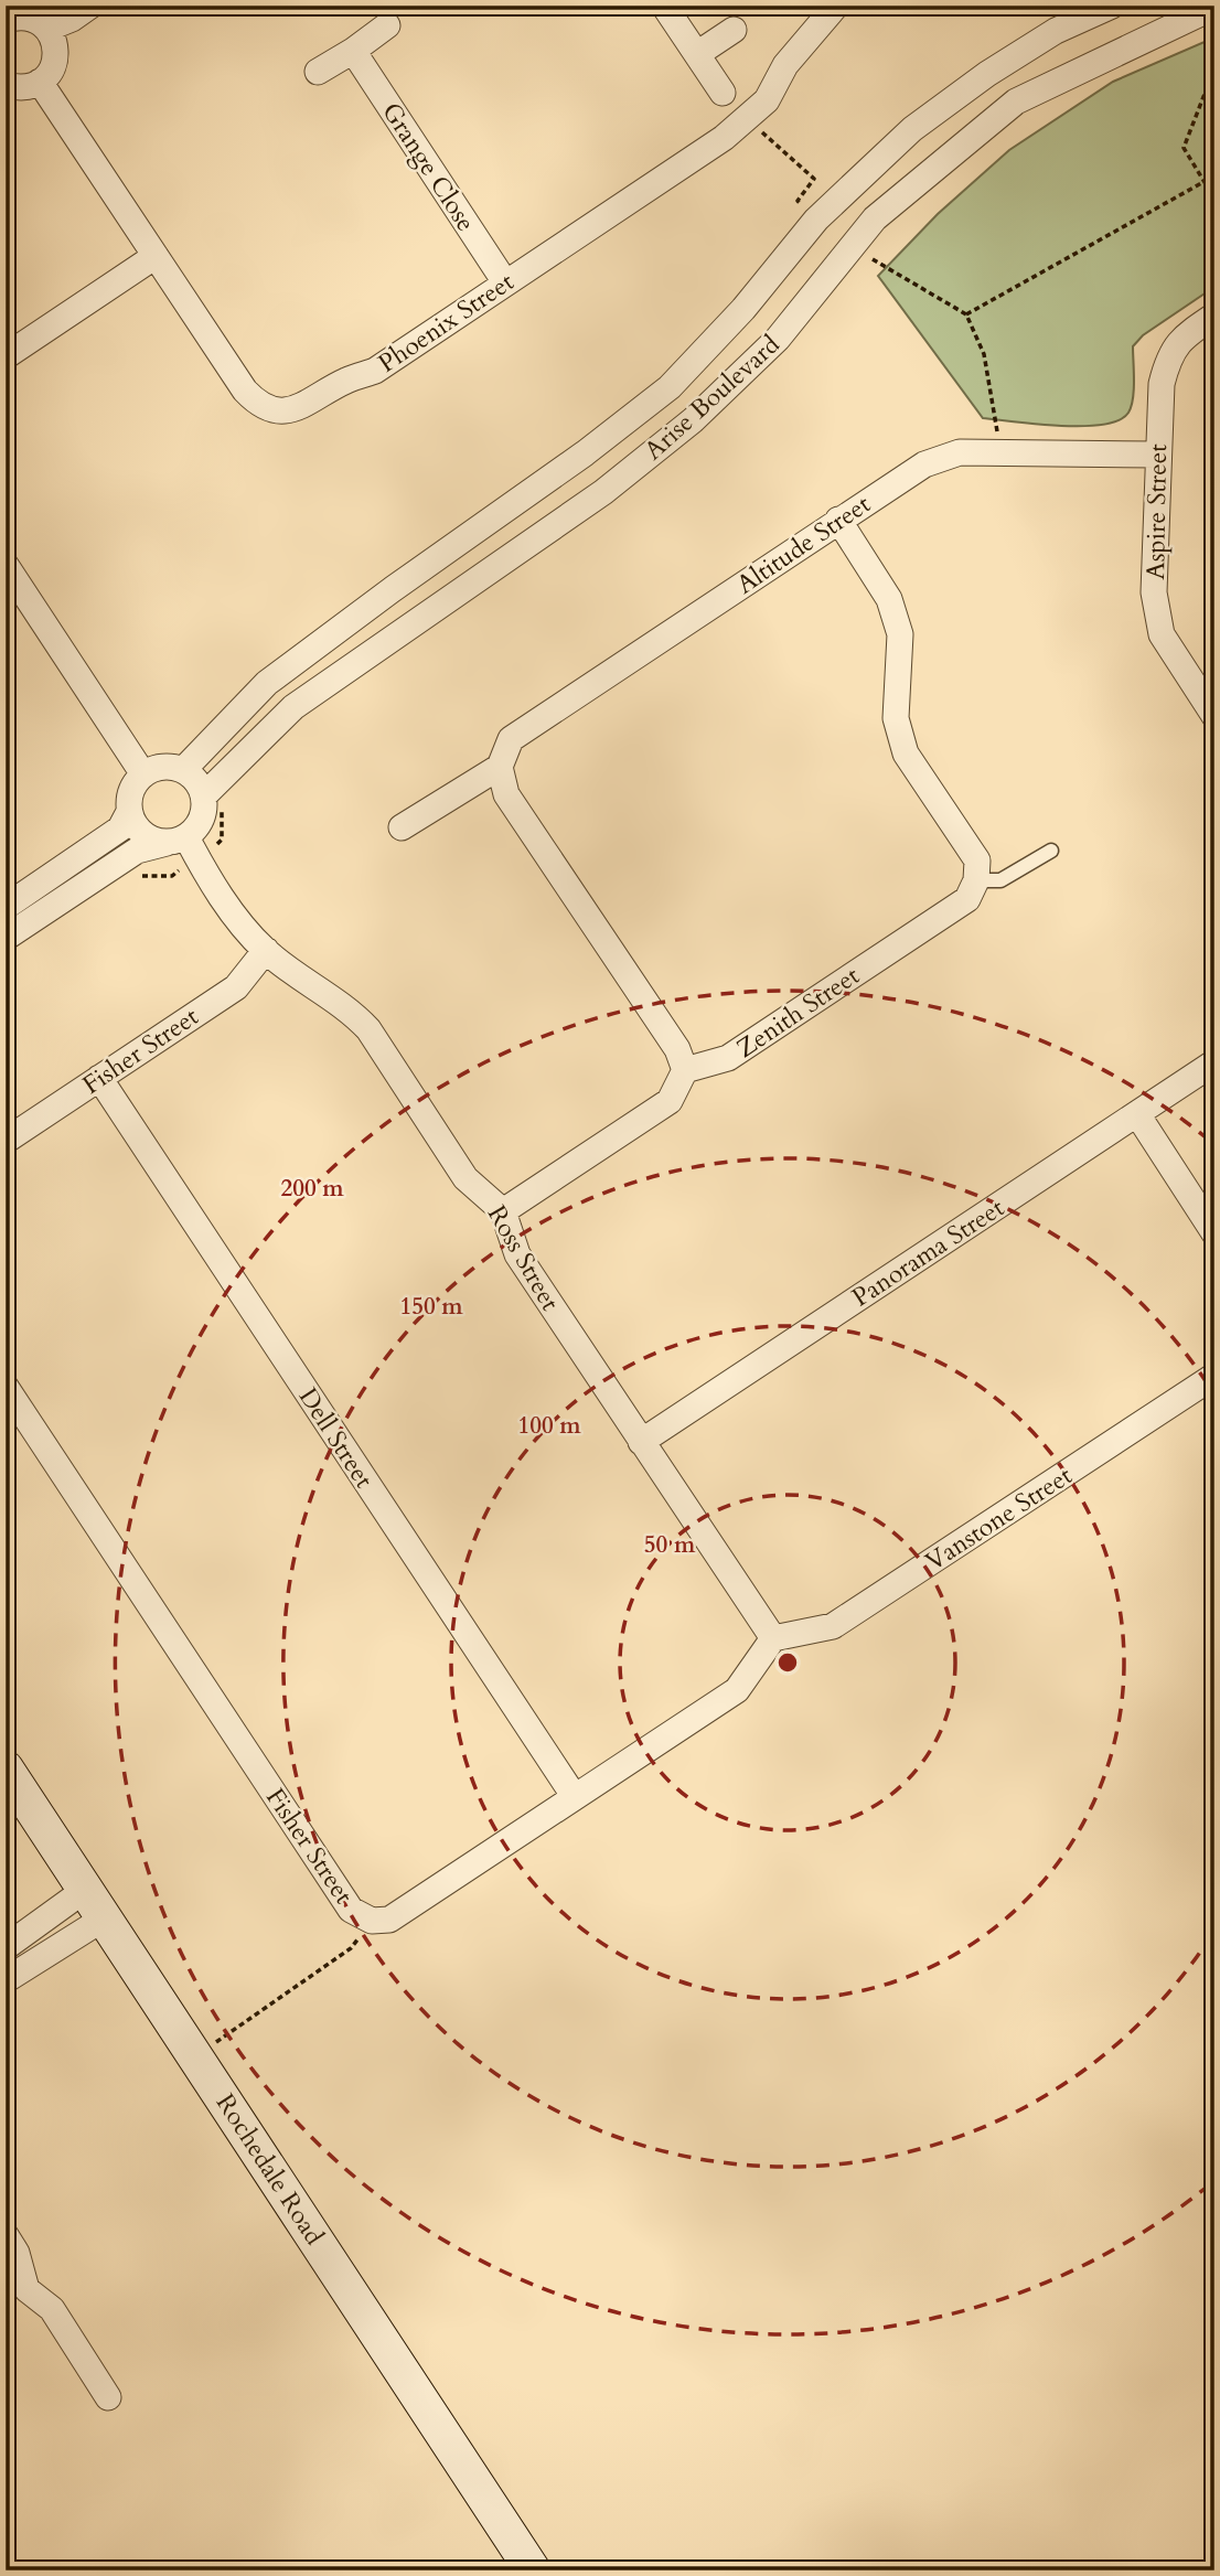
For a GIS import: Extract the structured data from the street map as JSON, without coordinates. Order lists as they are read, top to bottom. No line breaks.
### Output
{"streets":{"main road":["Rochedale Road"],"street":["Grange Close","Phoenix Street","Arise Boulevard","Aspire Street","Altitude Street","Zenith Street","Fisher Street","Panorama Street","Ross Street","Dell Street","Vanstone Street"]},"crossings":[["Grange Close","Phoenix Street"],["Arise Boulevard","Ross Street"],["Aspire Street","Altitude Street"],["Fisher Street","Ross Street"],["Fisher Street","Dell Street"],["Fisher Street","Vanstone Street"],["Panorama Street","Ross Street"],["Ross Street","Vanstone Street"]],"rings":["200 m","150 m","100 m","50 m"]}
